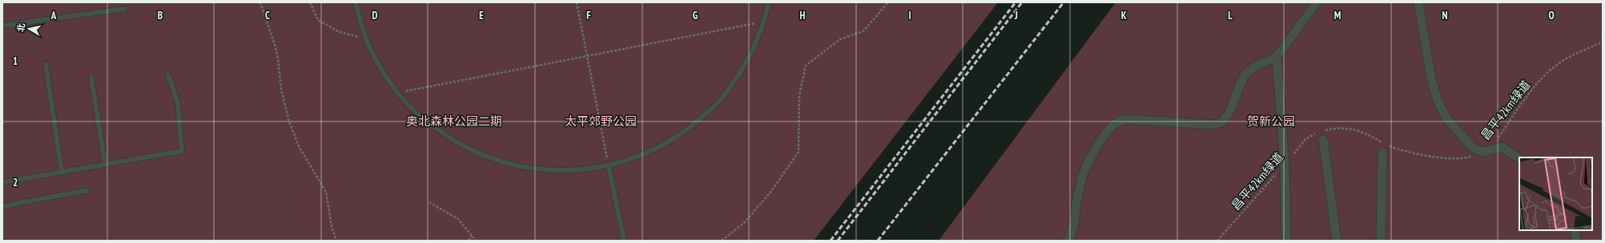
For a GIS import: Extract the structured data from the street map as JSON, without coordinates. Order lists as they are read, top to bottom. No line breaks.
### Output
{"streets":{"path":["昌平42km绿道"]},"parks":["奥北森林公园二期","太平郊野公园","贺新公园"],"north":"left","grid":{"columns":["A","B","C","D","E","F","G","H","I","J","K","L","M","N","O"],"rows":["1","2"]}}
